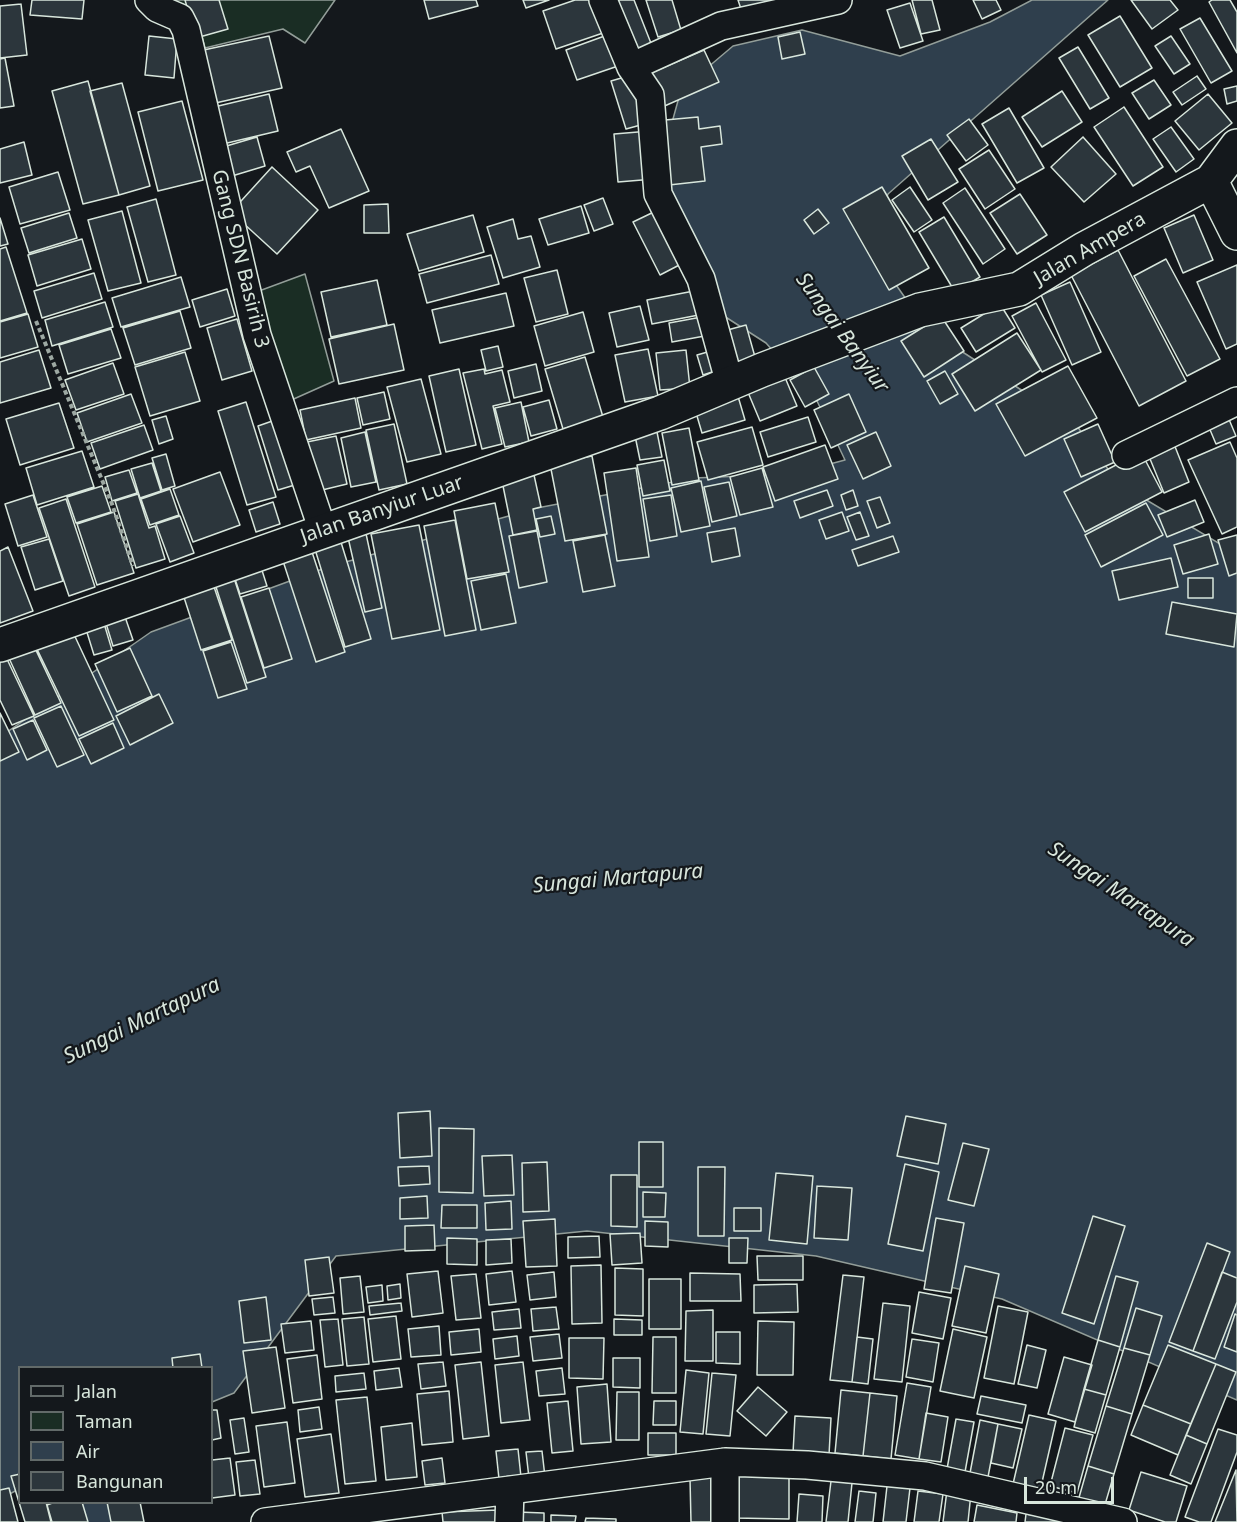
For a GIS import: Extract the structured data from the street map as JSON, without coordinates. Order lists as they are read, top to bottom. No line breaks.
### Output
{"streets":{"street":["Jalan Ampera","Gang SDN Basirih 3","Jalan Banyiur Luar"]},"crossings":[["Jalan Ampera","Jalan Banyiur Luar"],["Gang SDN Basirih 3","Jalan Banyiur Luar"]],"water":["Sungai Banyiur","Sungai Martapura"],"legend":["Jalan","Taman","Air","Bangunan"],"scale_bar":"20 m"}
